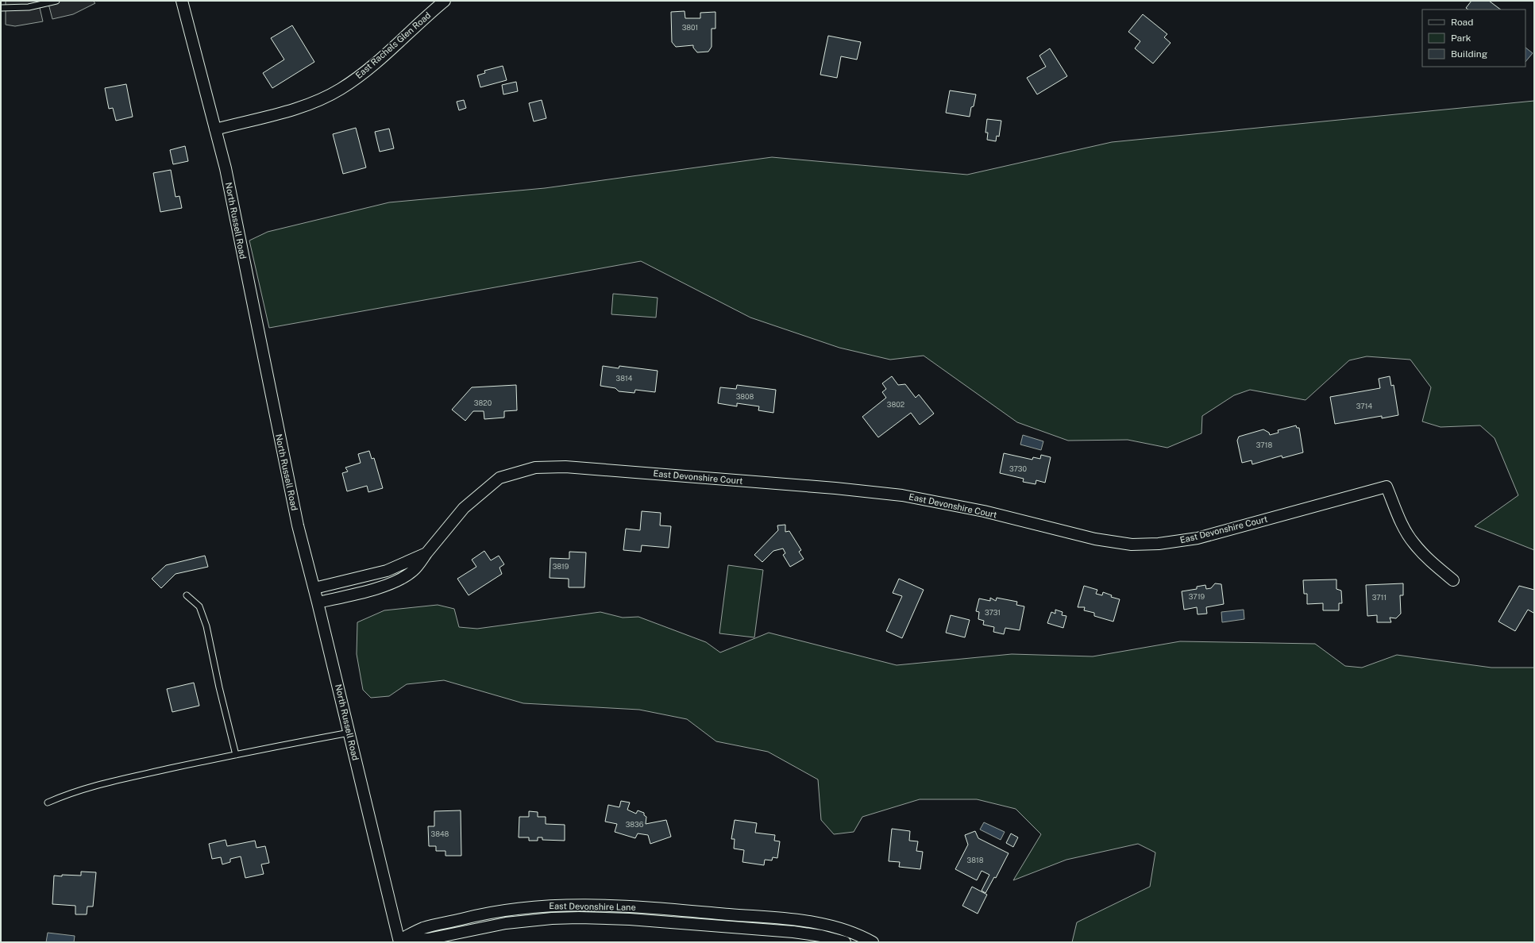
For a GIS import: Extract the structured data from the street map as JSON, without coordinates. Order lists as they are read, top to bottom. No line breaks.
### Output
{"streets":{"street":["East Rachels Glen Road","North Russell Road","East Devonshire Court","East Devonshire Lane"]},"crossings":[["East Rachels Glen Road","North Russell Road"],["North Russell Road","East Devonshire Court"],["North Russell Road","East Devonshire Lane"]],"house_numbers":["3801","3814","3808","3820","3802","3714","3718","3730","3819","3719","3711","3731","3836","3848","3818"],"legend":["Road","Park","Building"]}
